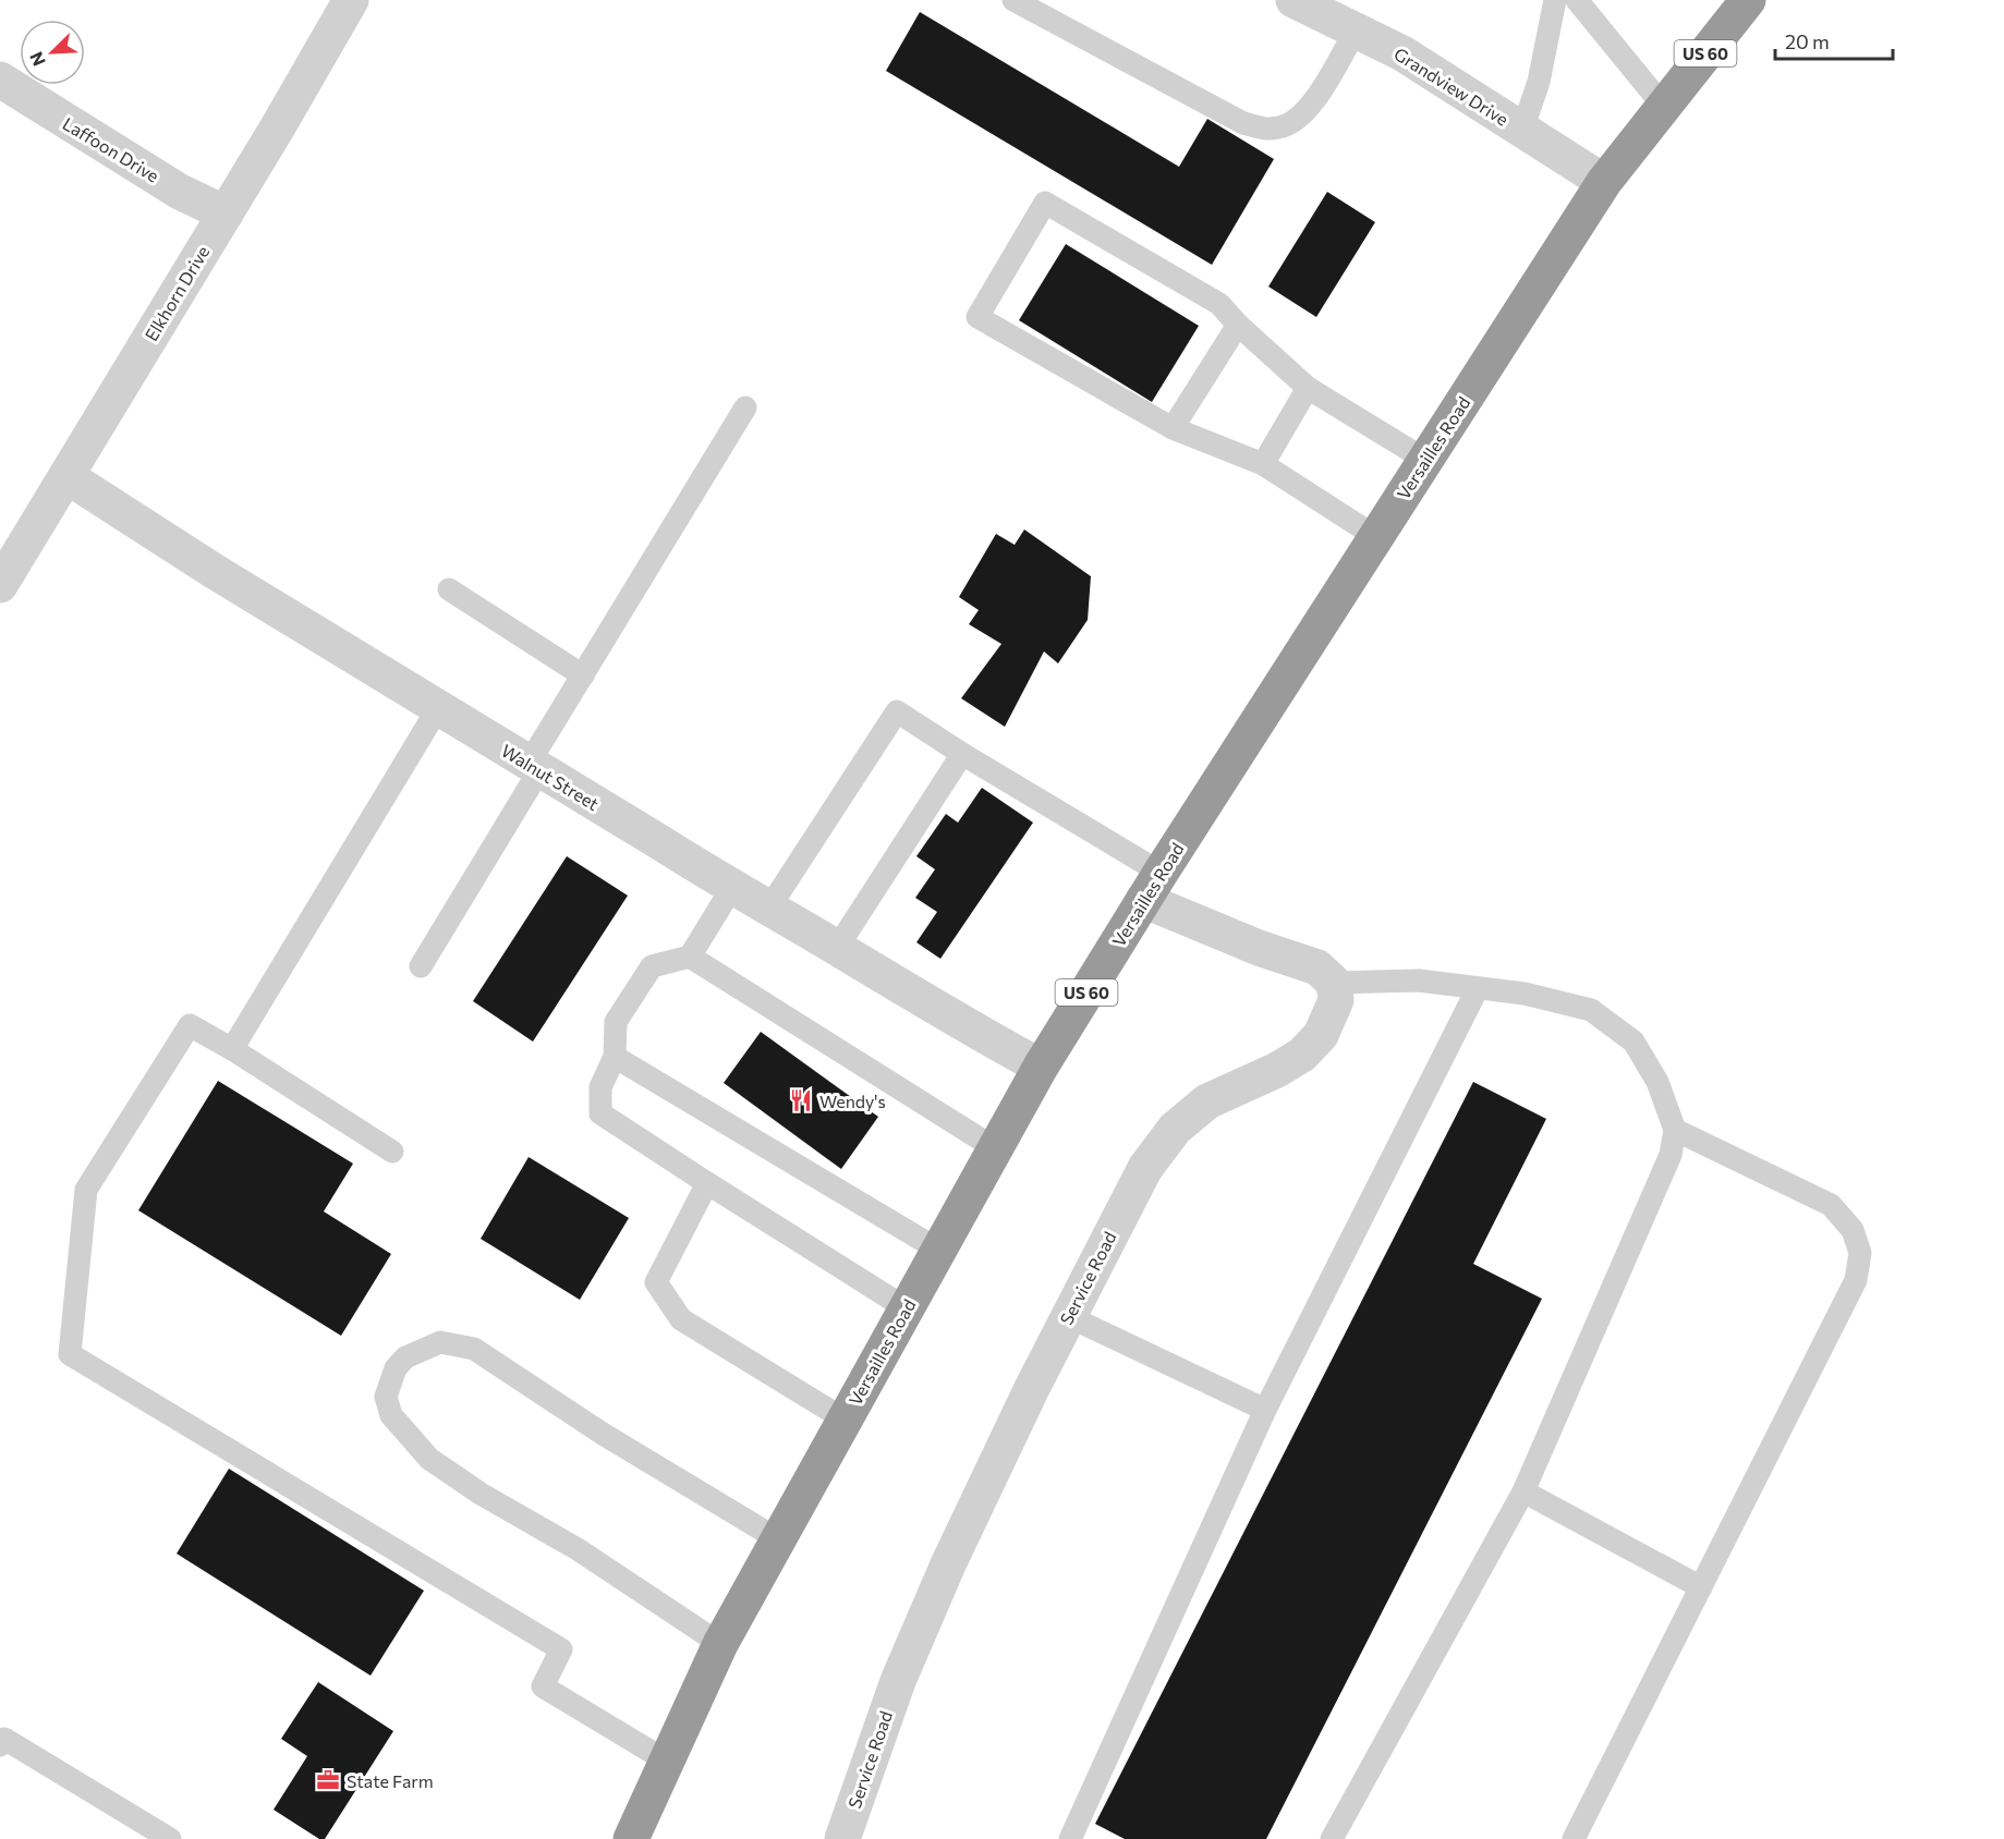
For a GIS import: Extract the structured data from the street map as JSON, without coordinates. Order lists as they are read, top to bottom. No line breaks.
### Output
{"streets":{"highway":["US 60","Versailles Road"],"street":["Grandview Drive","Laffoon Drive","Elkhorn Drive","Walnut Street","Service Road"]},"crossings":[["Grandview Drive","Versailles Road"],["Laffoon Drive","Elkhorn Drive"],["Elkhorn Drive","Walnut Street"],["Versailles Road","Walnut Street"]],"places":{"restaurant":["Wendy's"],"office":["State Farm"]},"scale_bar":"20 m","north":"bottom left"}
